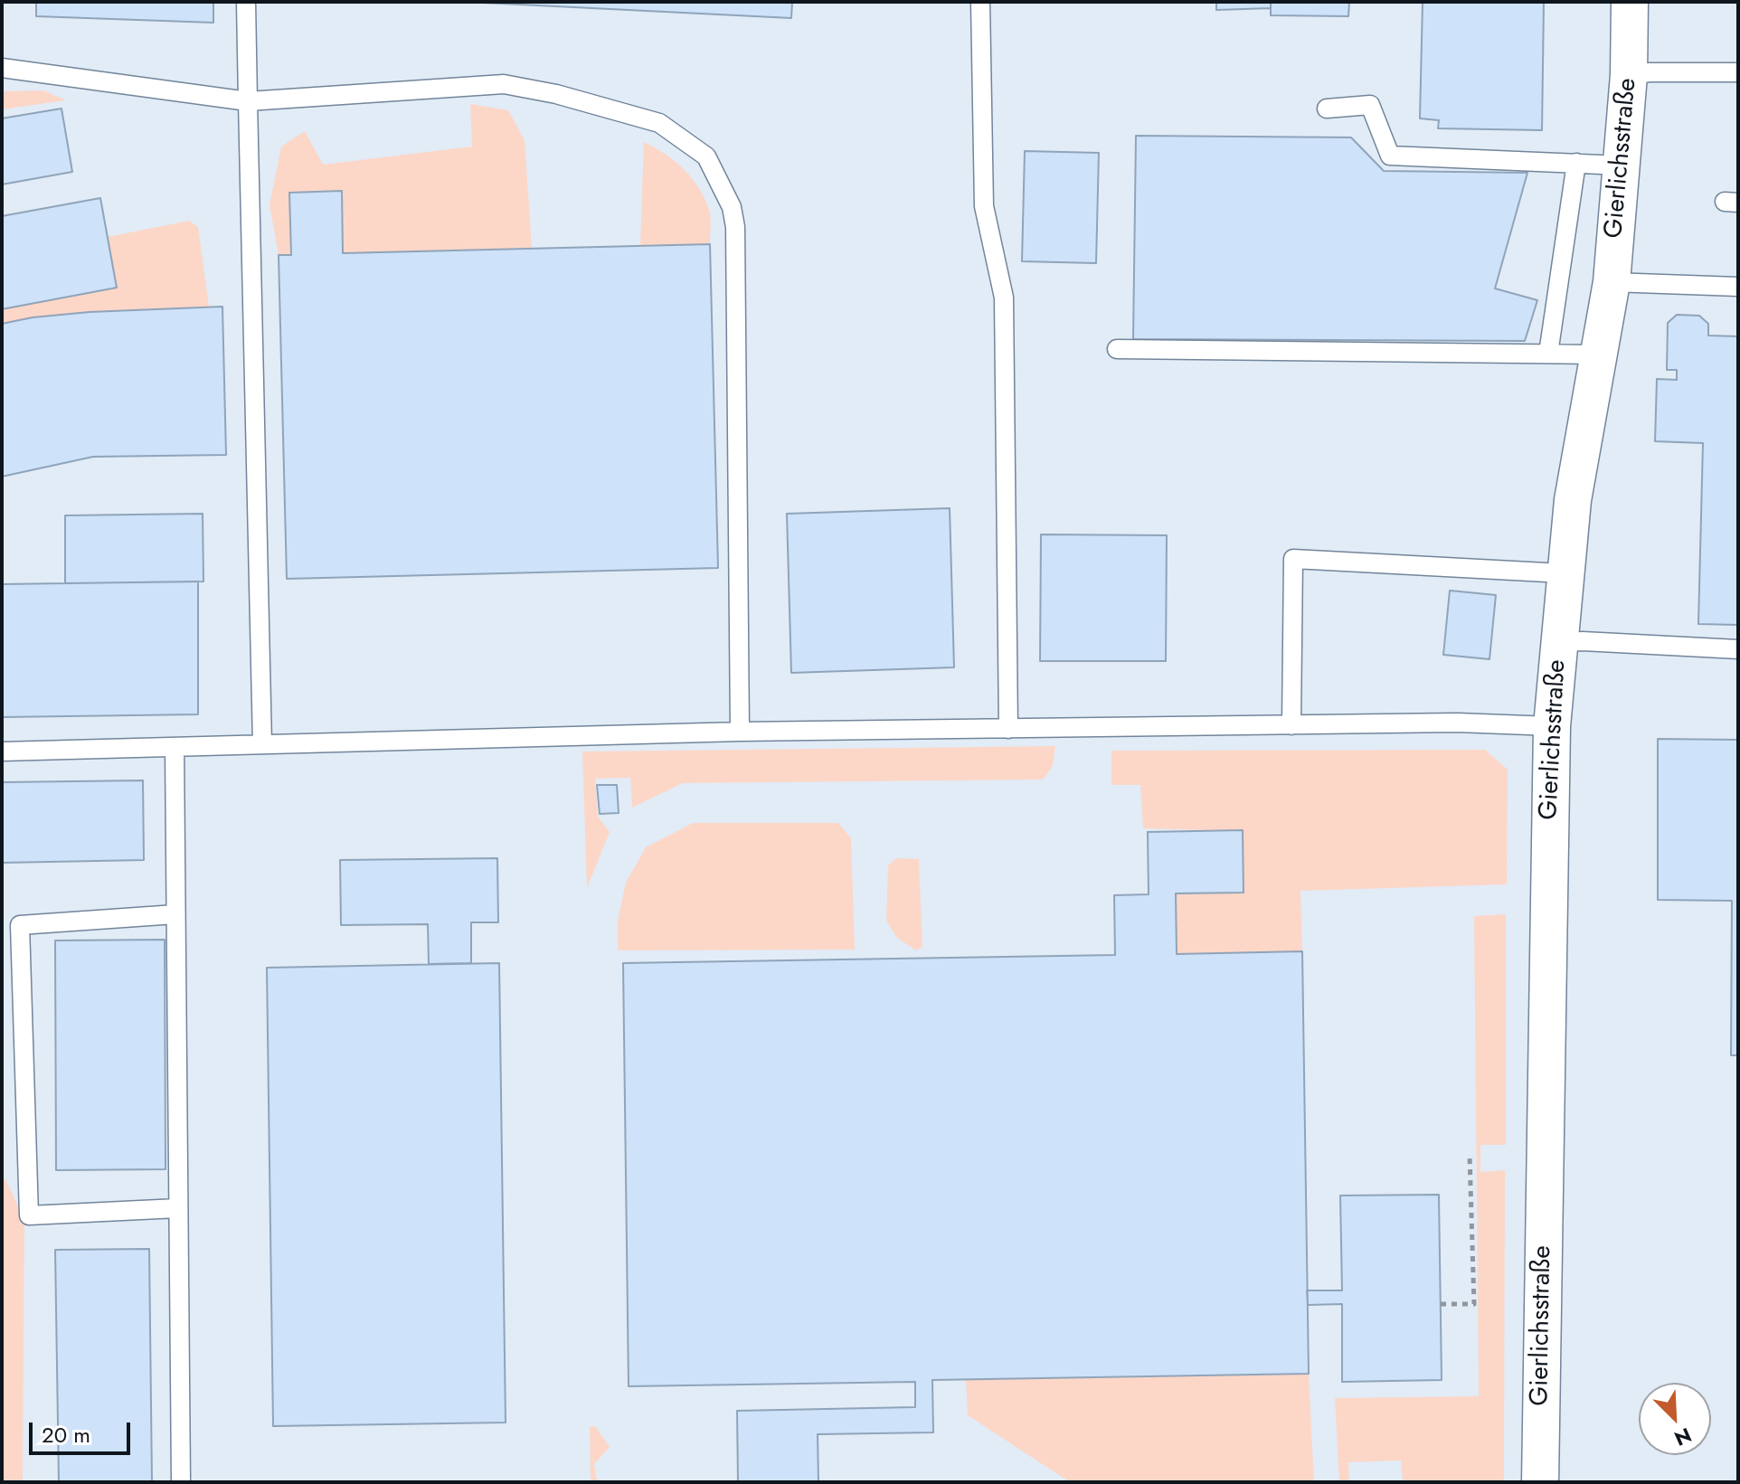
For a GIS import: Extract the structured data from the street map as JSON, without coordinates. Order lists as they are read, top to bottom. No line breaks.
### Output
{"streets":{"street":["Gierlichsstraße"]},"scale_bar":"20 m","north":"bottom right"}
